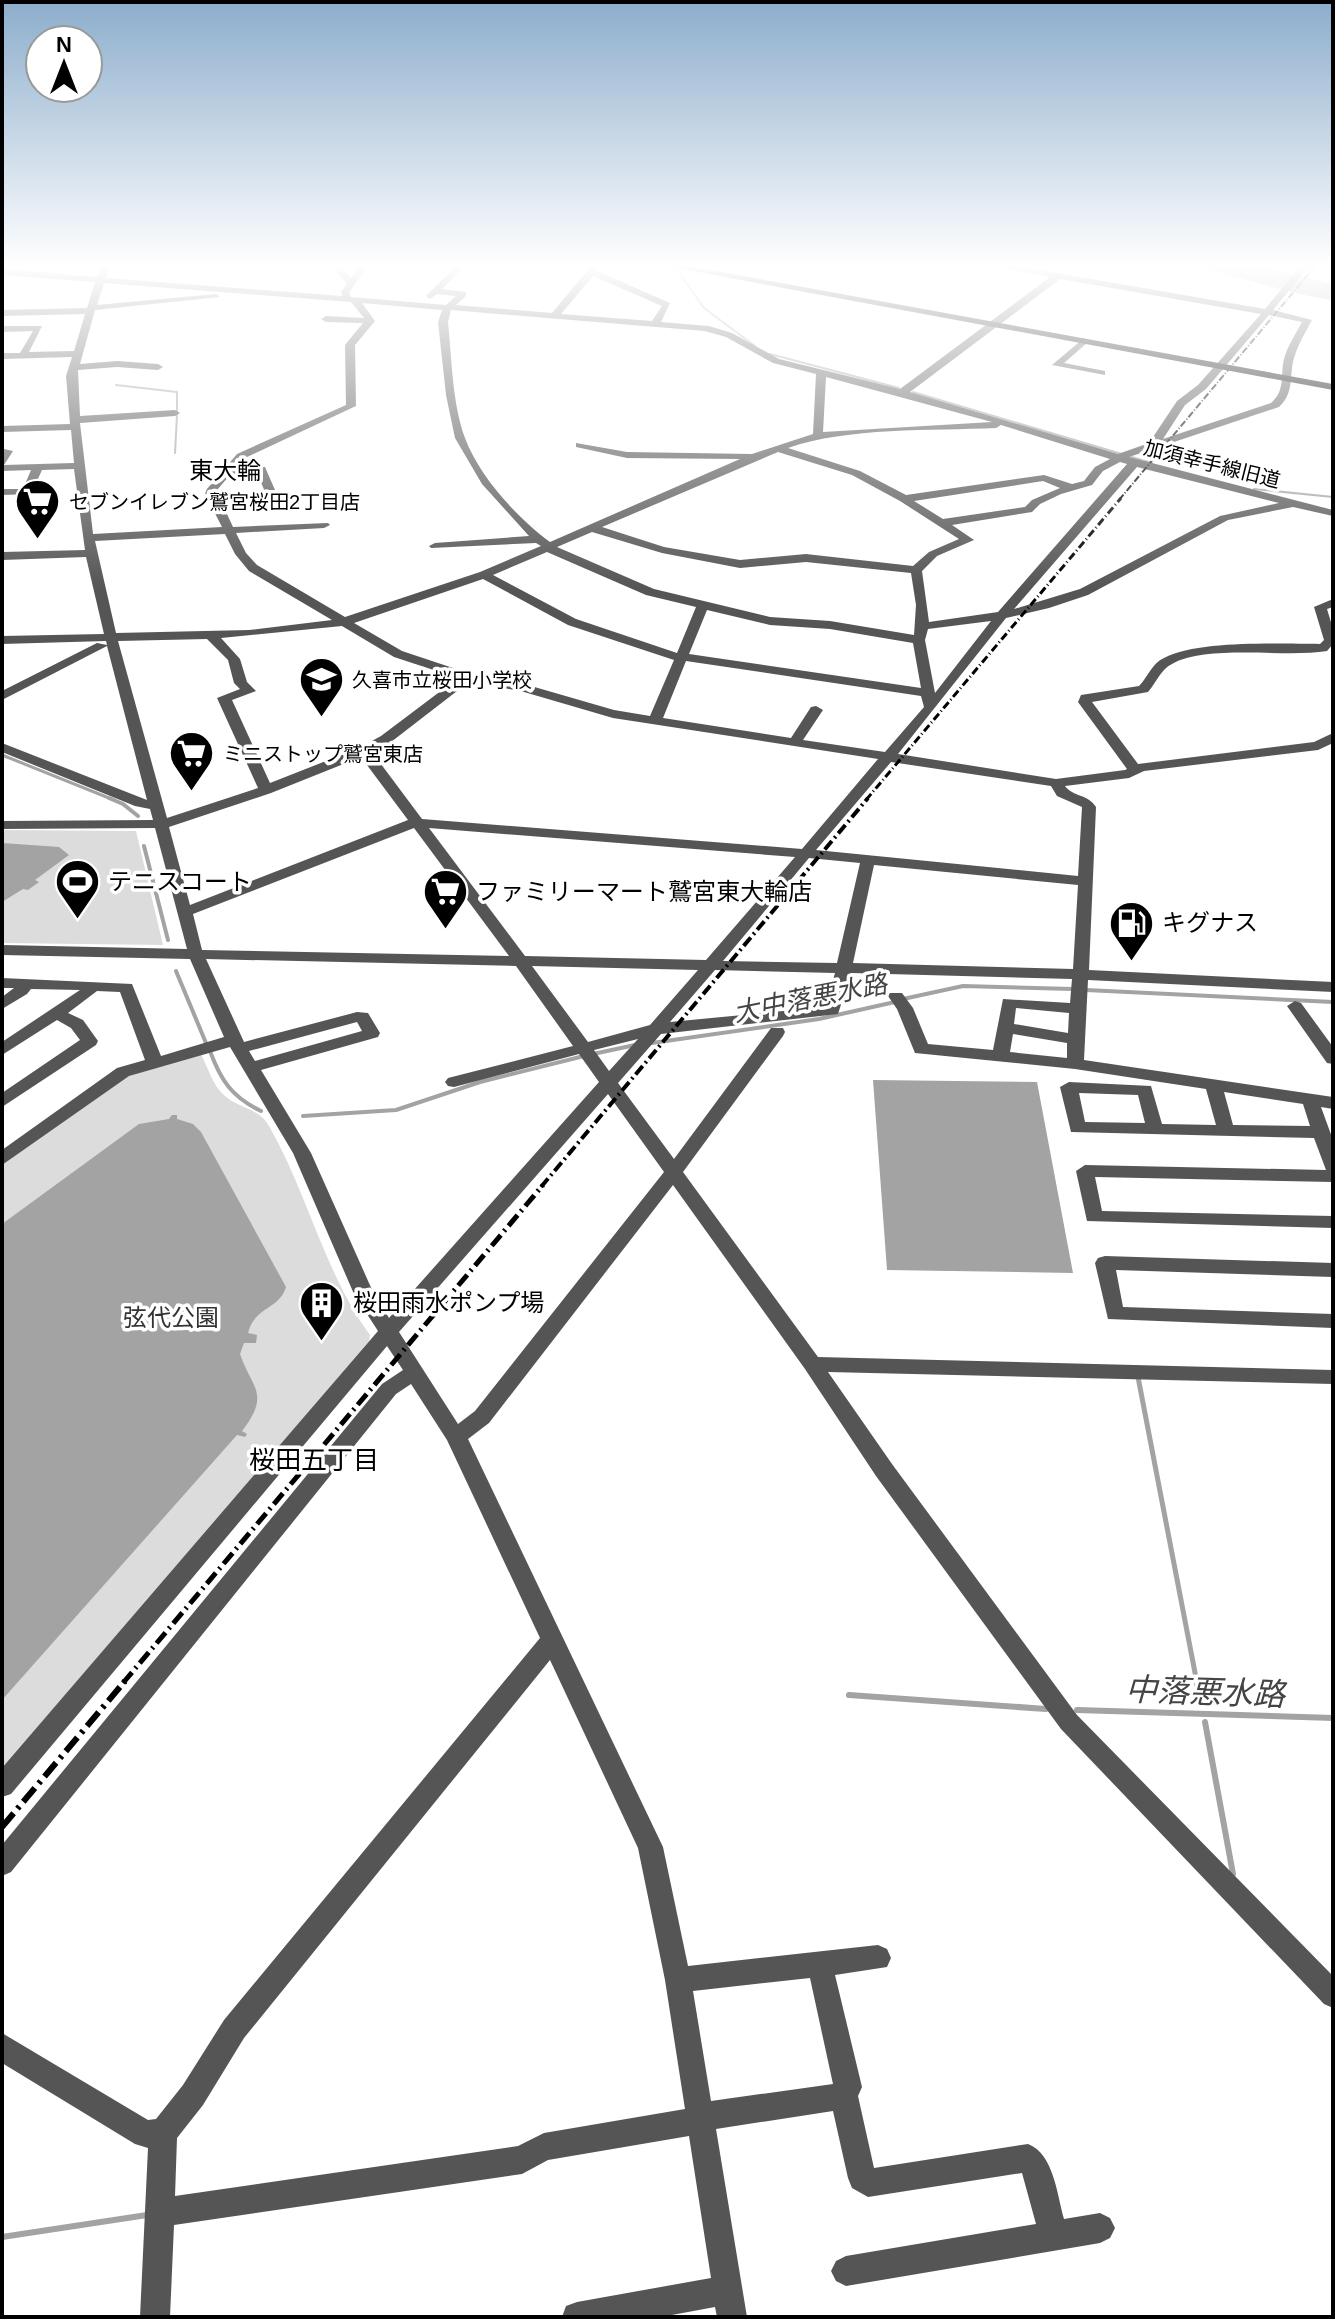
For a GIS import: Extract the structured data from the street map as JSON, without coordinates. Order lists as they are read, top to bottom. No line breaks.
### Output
{"streets":{"street":["加須幸手線旧道"]},"districts":["東大輪","桜田五丁目"],"water":["大中落悪水路","中落悪水路"],"parks":["弦代公園"],"places":{"supermarket":["セブンイレブン鷲宮桜田2丁目店","ミニストップ鷲宮東店","ファミリーマート鷲宮東大輪店"],"school or university":["久喜市立桜田小学校"],"sports":["テニスコート"],"fuel station":["キグナス"],"building":["桜田雨水ポンプ場"]},"north":"top"}
